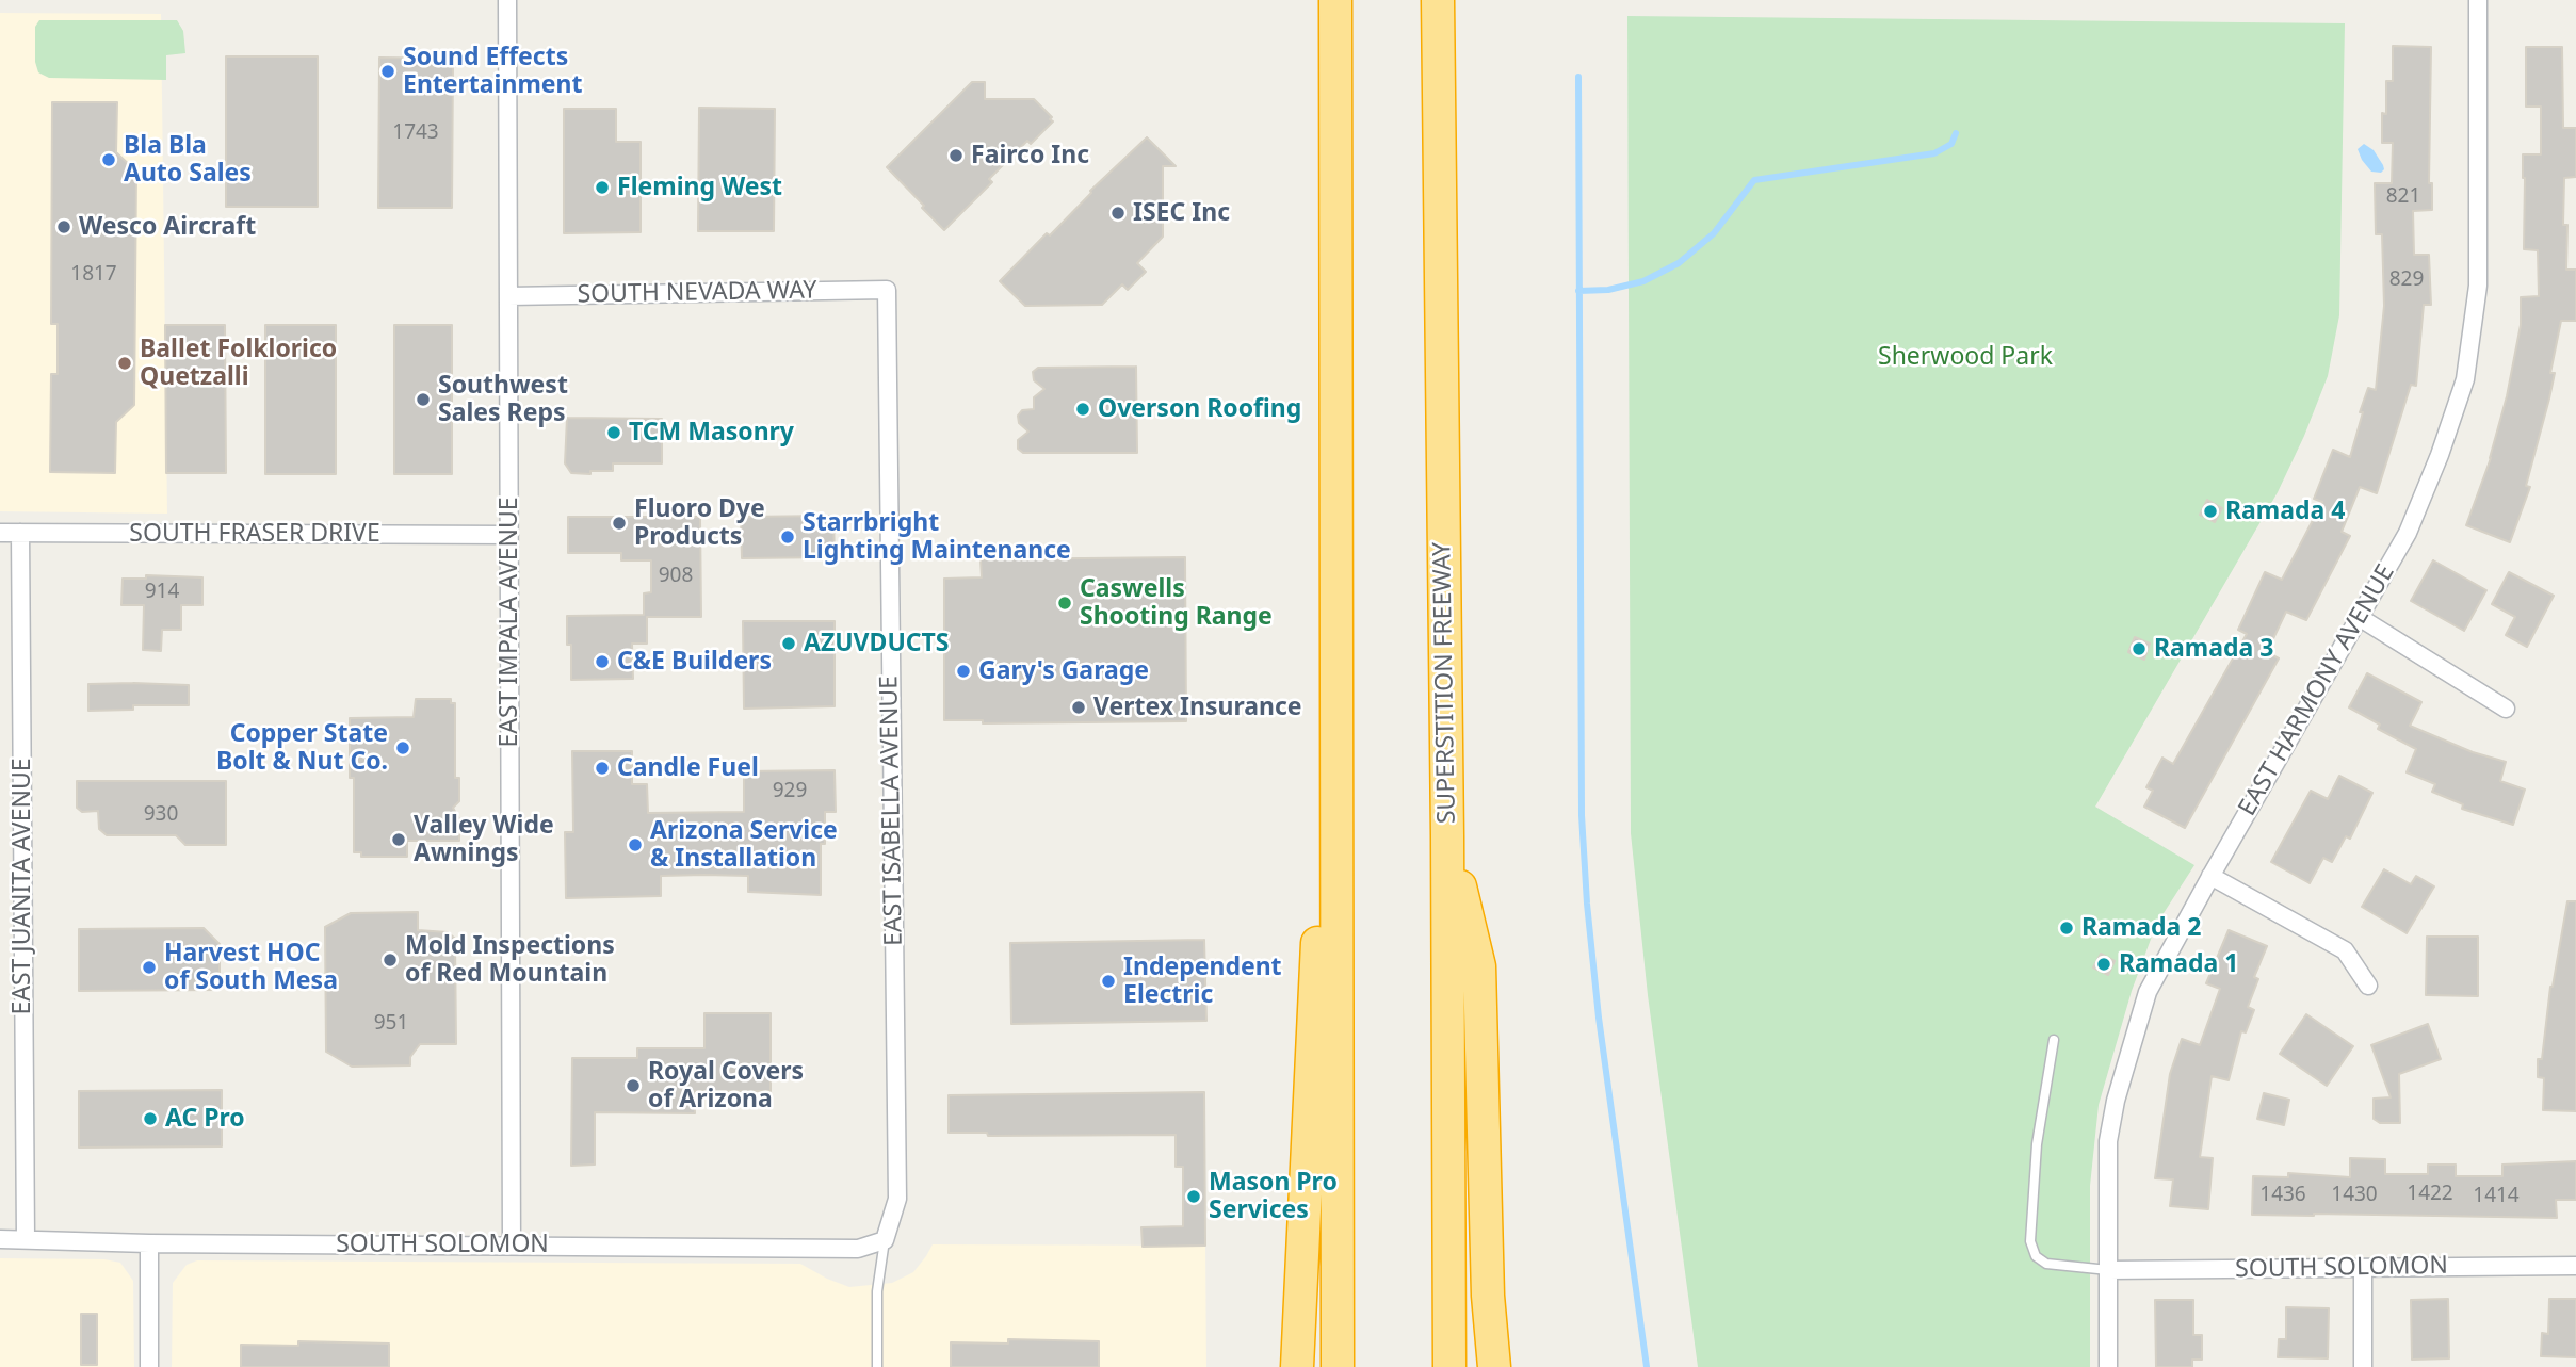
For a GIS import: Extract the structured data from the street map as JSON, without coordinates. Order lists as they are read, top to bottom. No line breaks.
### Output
{"streets":{"highway":["SUPERSTITION FREEWAY"],"street":["SOUTH NEVADA WAY","SOUTH FRASER DRIVE","EAST IMPALA AVENUE","EAST HARMONY AVENUE","EAST ISABELLA AVENUE","EAST JUANITA AVENUE","SOUTH SOLOMON"]},"crossings":[["SOUTH NEVADA WAY","EAST IMPALA AVENUE"],["SOUTH NEVADA WAY","EAST ISABELLA AVENUE"],["SOUTH FRASER DRIVE","EAST IMPALA AVENUE"],["SOUTH FRASER DRIVE","EAST JUANITA AVENUE"],["EAST IMPALA AVENUE","SOUTH SOLOMON"],["EAST HARMONY AVENUE","SOUTH SOLOMON"],["EAST ISABELLA AVENUE","SOUTH SOLOMON"],["EAST JUANITA AVENUE","SOUTH SOLOMON"]],"parks":["Sherwood Park"],"places":["Sound Effects Entertainment","Fairco Inc","Bla Bla Auto Sales","Fleming West","ISEC Inc","Wesco Aircraft","Ballet Folklorico Quetzalli","Southwest Sales Reps","Overson Roofing","TCM Masonry","Ramada 4","Fluoro Dye Products","Starrbright Lighting Maintenance","Caswells Shooting Range","AZUVDUCTS","Ramada 3","C&E Builders","Gary's Garage","Vertex Insurance","Copper State Bolt & Nut Co.","Candle Fuel","Valley Wide Awnings","Arizona Service & Installation","Ramada 2","Mold Inspections of Red Mountain","Ramada 1","Harvest HOC of South Mesa","Independent Electric","Royal Covers of Arizona","AC Pro","Mason Pro Services"],"house_numbers":["1743","821","1817","829","908","914","929","930","951","1422","1436","1430","1414"]}
